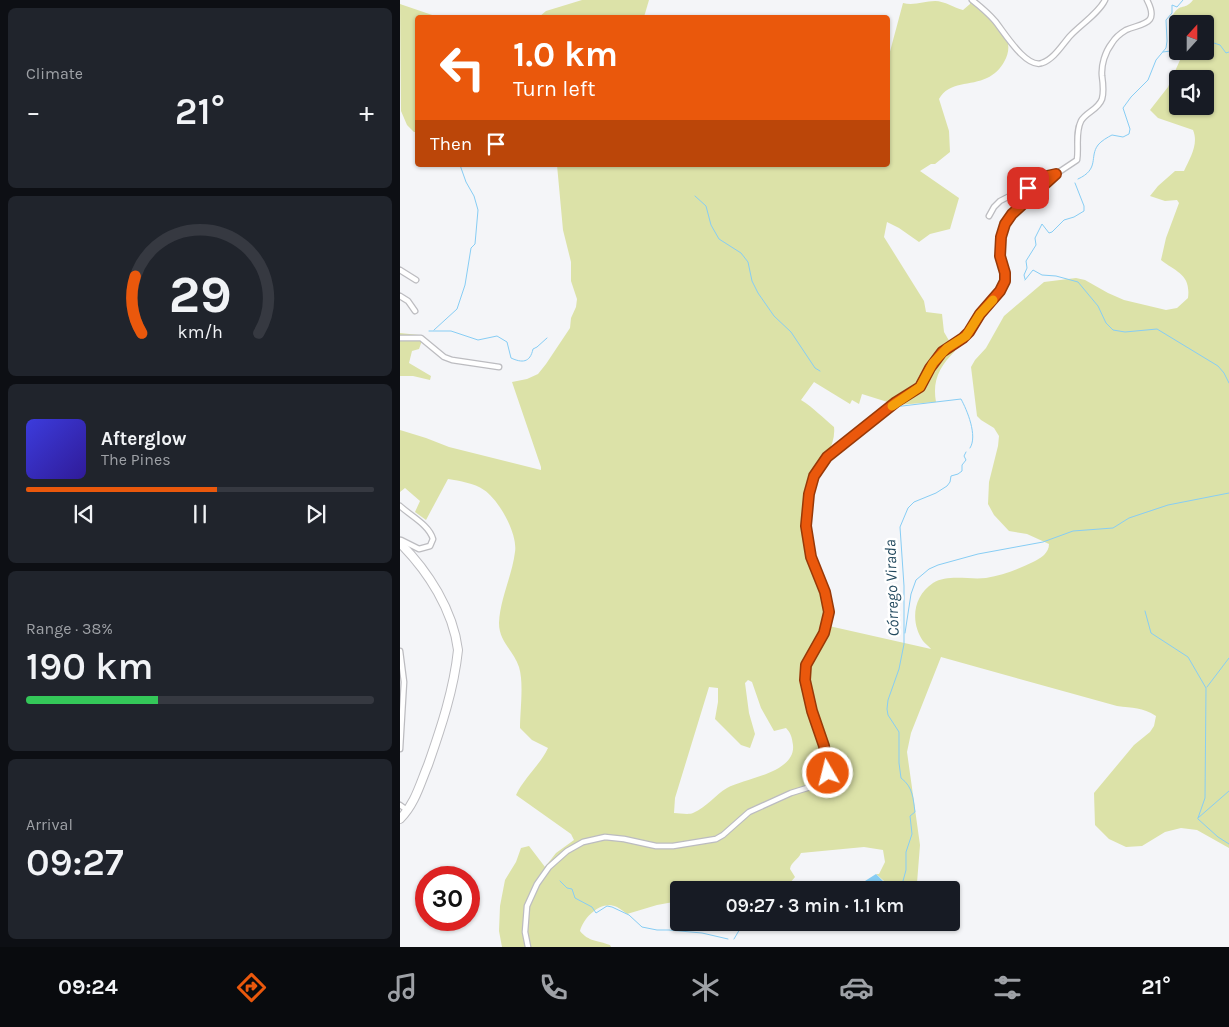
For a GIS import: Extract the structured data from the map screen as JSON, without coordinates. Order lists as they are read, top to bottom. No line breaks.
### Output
{"water":["Córrego Virada"],"north":"top","page":{"tile":["Climate",["Range · 38%","190 km"],["Arrival","09:27"]],"turn":["1.0 km","Turn left"],"heat":["−","21°","+"],"then":"Then","song":["Afterglow","The Pines"],"limit":"30","trip":"09:27 · 3 min · 1.1 km","tabs":["09:24","21°"],"gauge":["29","km/h"]}}
